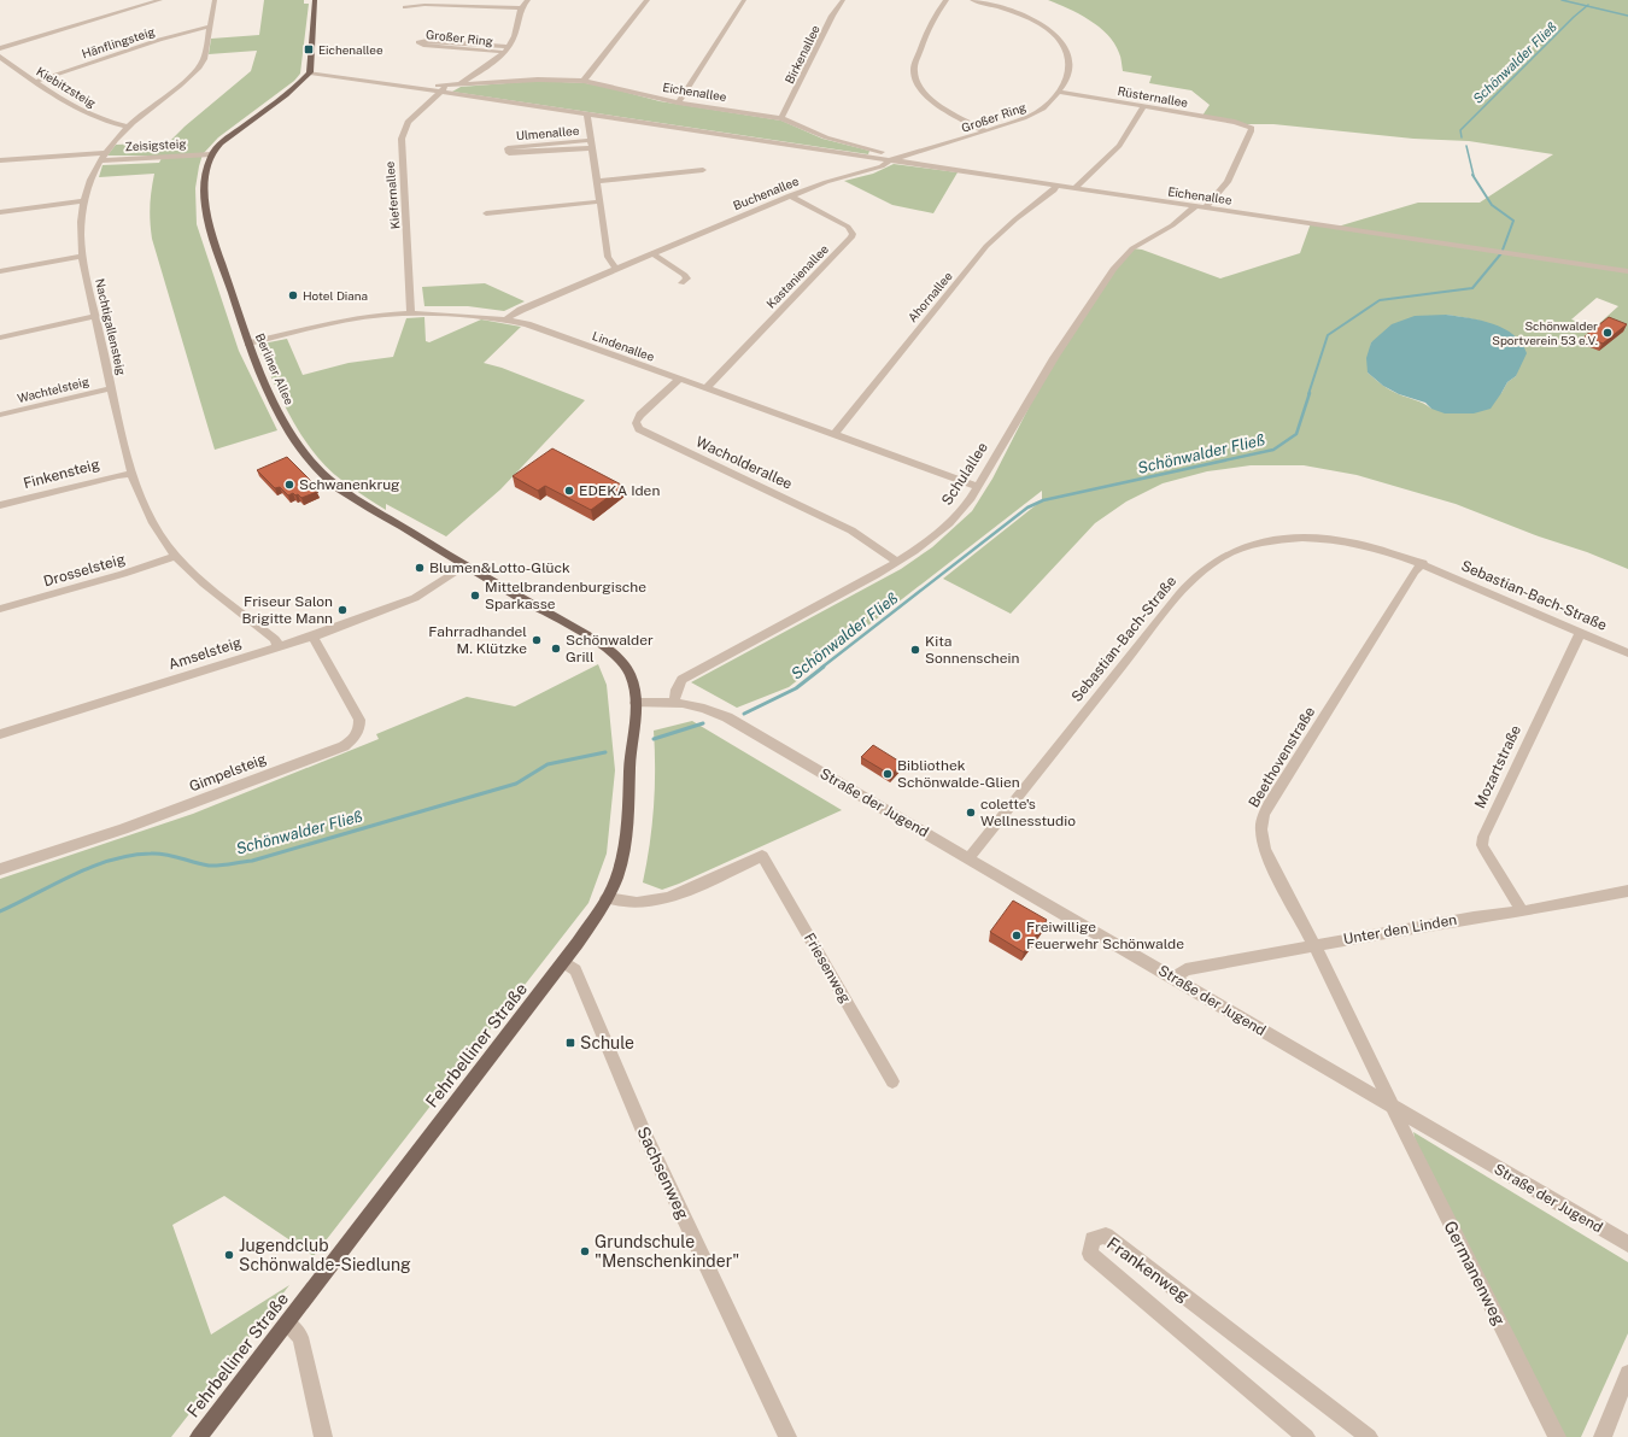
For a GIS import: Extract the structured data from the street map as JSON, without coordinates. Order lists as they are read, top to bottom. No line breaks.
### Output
{"streets":{"main road":["Berliner Allee","Fehrbelliner Straße"],"street":["Großer Ring","Hänflingsteig","Birkenallee","Kiebitzsteig","Eichenallee","Rüsternallee","Ulmenallee","Zeisigsteig","Buchenallee","Kiefernallee","Kastanienallee","Ahornallee","Nachtigallensteig","Lindenallee","Wachtelsteig","Wacholderallee","Finkensteig","Schulallee","Drosselsteig","Sebastian-Bach-Straße","Amselsteig","Beethovenstraße","Mozartstraße","Gimpelsteig","Straße der Jugend","Unter den Linden","Friesenweg","Sachsenweg","Frankenweg","Germanenweg"]},"crossings":[["Großer Ring","Eichenallee"],["Großer Ring","Rüsternallee"],["Großer Ring","Buchenallee"],["Hänflingsteig","Kiebitzsteig"],["Hänflingsteig","Nachtigallensteig"],["Birkenallee","Eichenallee"],["Kiebitzsteig","Nachtigallensteig"],["Eichenallee","Rüsternallee"],["Eichenallee","Ulmenallee"],["Eichenallee","Buchenallee"],["Eichenallee","Kiefernallee"],["Eichenallee","Ahornallee"],["Eichenallee","Schulallee"],["Ulmenallee","Buchenallee"],["Zeisigsteig","Nachtigallensteig"],["Zeisigsteig","Berliner Allee"],["Buchenallee","Kastanienallee"],["Buchenallee","Lindenallee"],["Kiefernallee","Lindenallee"],["Kastanienallee","Lindenallee"],["Ahornallee","Lindenallee"],["Nachtigallensteig","Wachtelsteig"],["Nachtigallensteig","Finkensteig"],["Nachtigallensteig","Drosselsteig"],["Nachtigallensteig","Amselsteig"],["Lindenallee","Berliner Allee"],["Lindenallee","Wacholderallee"],["Lindenallee","Schulallee"],["Berliner Allee","Amselsteig"],["Berliner Allee","Fehrbelliner Straße"],["Wacholderallee","Schulallee"],["Schulallee","Straße der Jugend"],["Sebastian-Bach-Straße","Beethovenstraße"],["Sebastian-Bach-Straße","Mozartstraße"],["Sebastian-Bach-Straße","Straße der Jugend"],["Amselsteig","Gimpelsteig"],["Beethovenstraße","Straße der Jugend"],["Beethovenstraße","Unter den Linden"],["Beethovenstraße","Germanenweg"],["Mozartstraße","Unter den Linden"],["Straße der Jugend","Unter den Linden"],["Straße der Jugend","Fehrbelliner Straße"],["Straße der Jugend","Germanenweg"],["Friesenweg","Fehrbelliner Straße"],["Fehrbelliner Straße","Sachsenweg"]],"water":["Schönwalder Fließ"],"places":{"transit":["Eichenallee","Schule"],"other":["Hotel Diana","Schönwalder Sportverein 53 e.V.","Schwanenkrug","EDEKA Iden","Blumen&Lotto-Glück","Mittelbrandenburgische Sparkasse","Friseur Salon Brigitte Mann","Fahrradhandel M. Klützke","Schönwalder Grill","Kita Sonnenschein","Bibliothek Schönwalde-Glien","colette's Wellnesstudio","Freiwillige Feuerwehr Schönwalde","Grundschule \"Menschenkinder\"","Jugendclub Schönwalde-Siedlung"]}}
